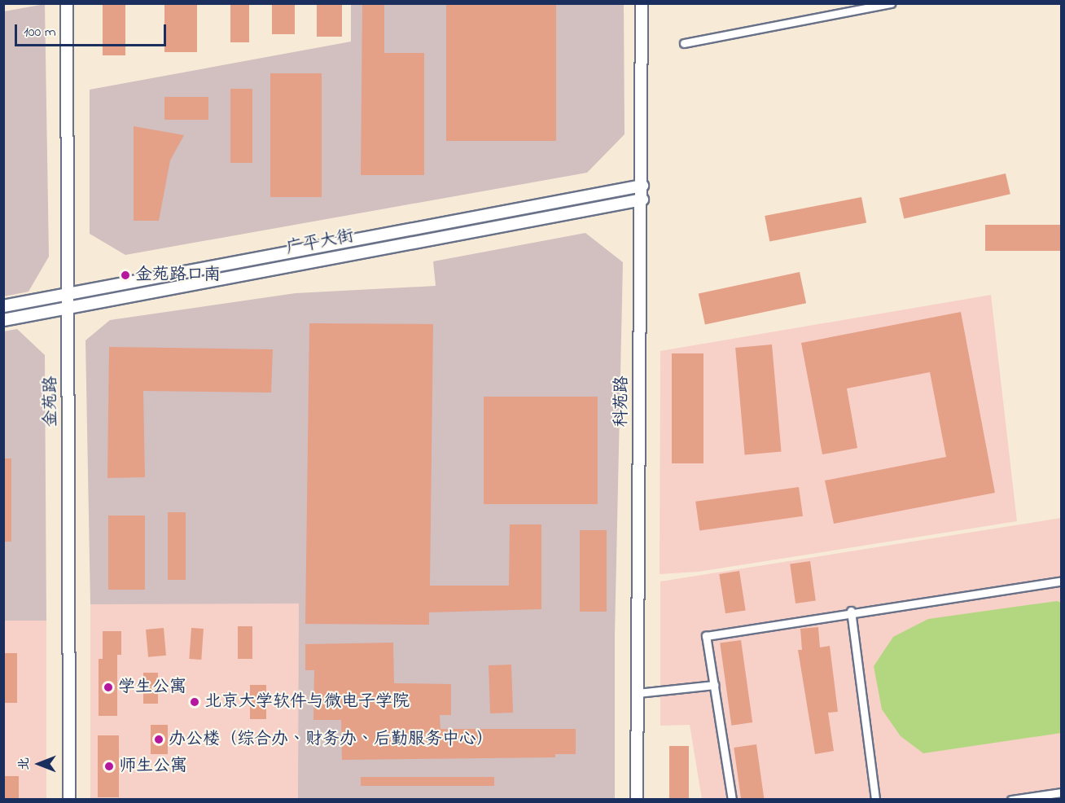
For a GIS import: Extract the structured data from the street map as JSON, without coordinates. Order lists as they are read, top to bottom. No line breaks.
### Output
{"streets":{"street":["广平大街","金苑路","科苑路"]},"crossings":[["广平大街","金苑路"],["广平大街","科苑路"]],"places":["金苑路口南","学生公寓","北京大学软件与微电子学院","办公楼（综合办、财务办、后勤服务中心）","师生公寓"],"scale_bar":"100 m","north":"left"}
